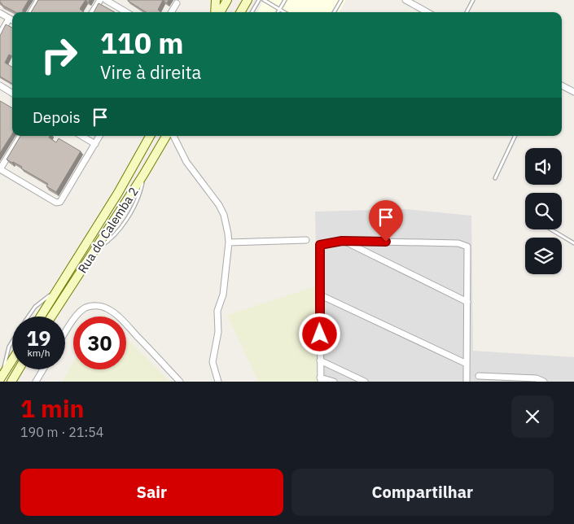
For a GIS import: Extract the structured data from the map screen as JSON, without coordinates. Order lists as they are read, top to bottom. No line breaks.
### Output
{"streets":{"main road":["Rua do Calemba 2"]},"page":{"turn":["110 m","Vire à direita"],"then":"Depois","speed":"19 km/h","limit":"30","heading":["1 min","190 m · 21:54"],"buttons":["Sair","Compartilhar"]}}
